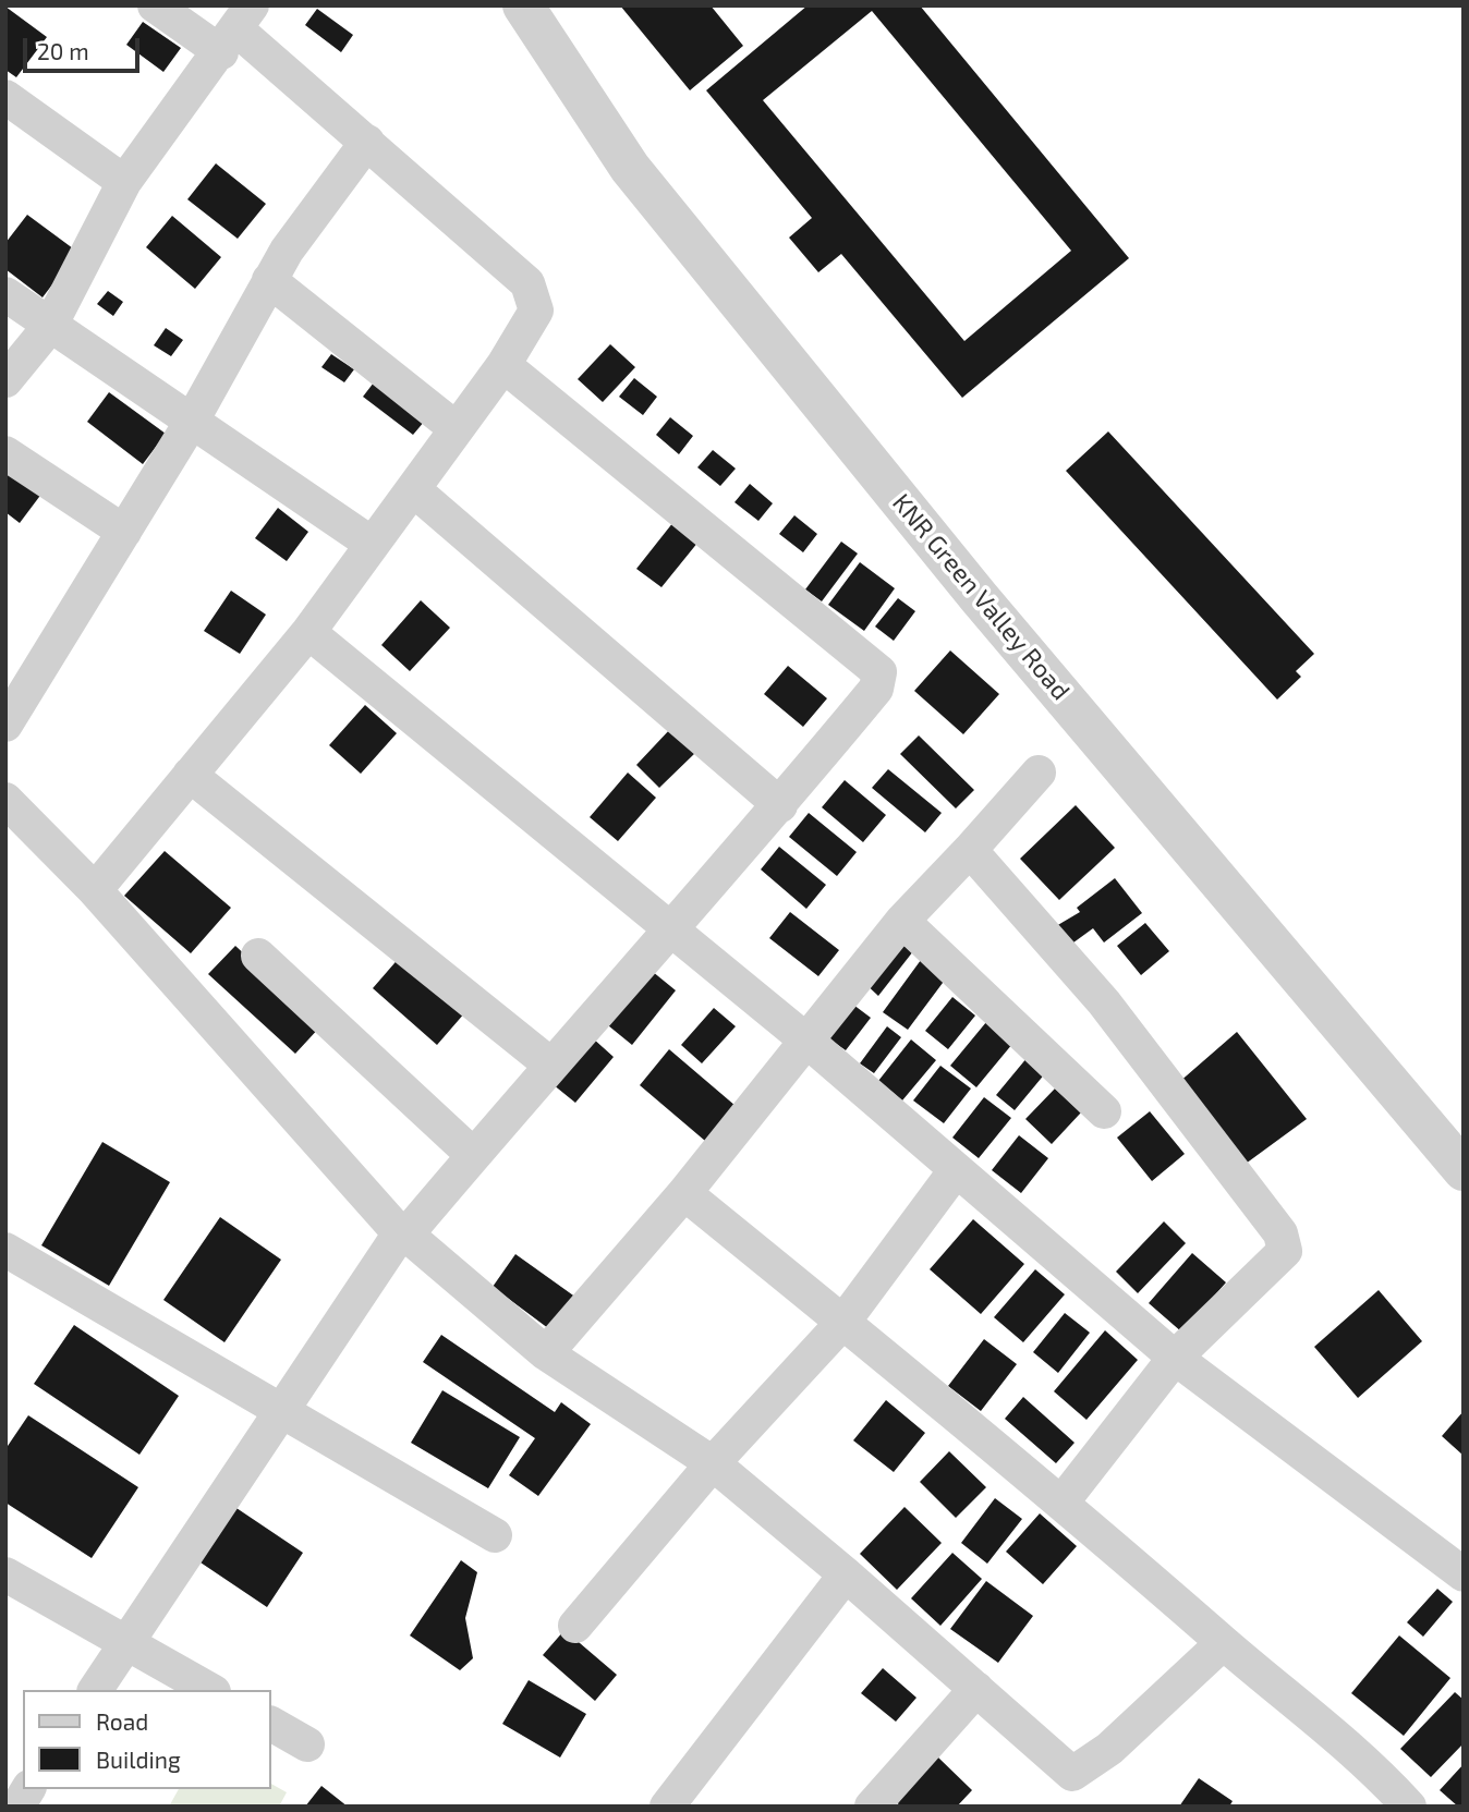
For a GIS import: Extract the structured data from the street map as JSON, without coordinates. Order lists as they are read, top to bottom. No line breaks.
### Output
{"streets":{"street":["KNR Green Valley Road"]},"legend":["Road","Building"],"scale_bar":"20 m"}
